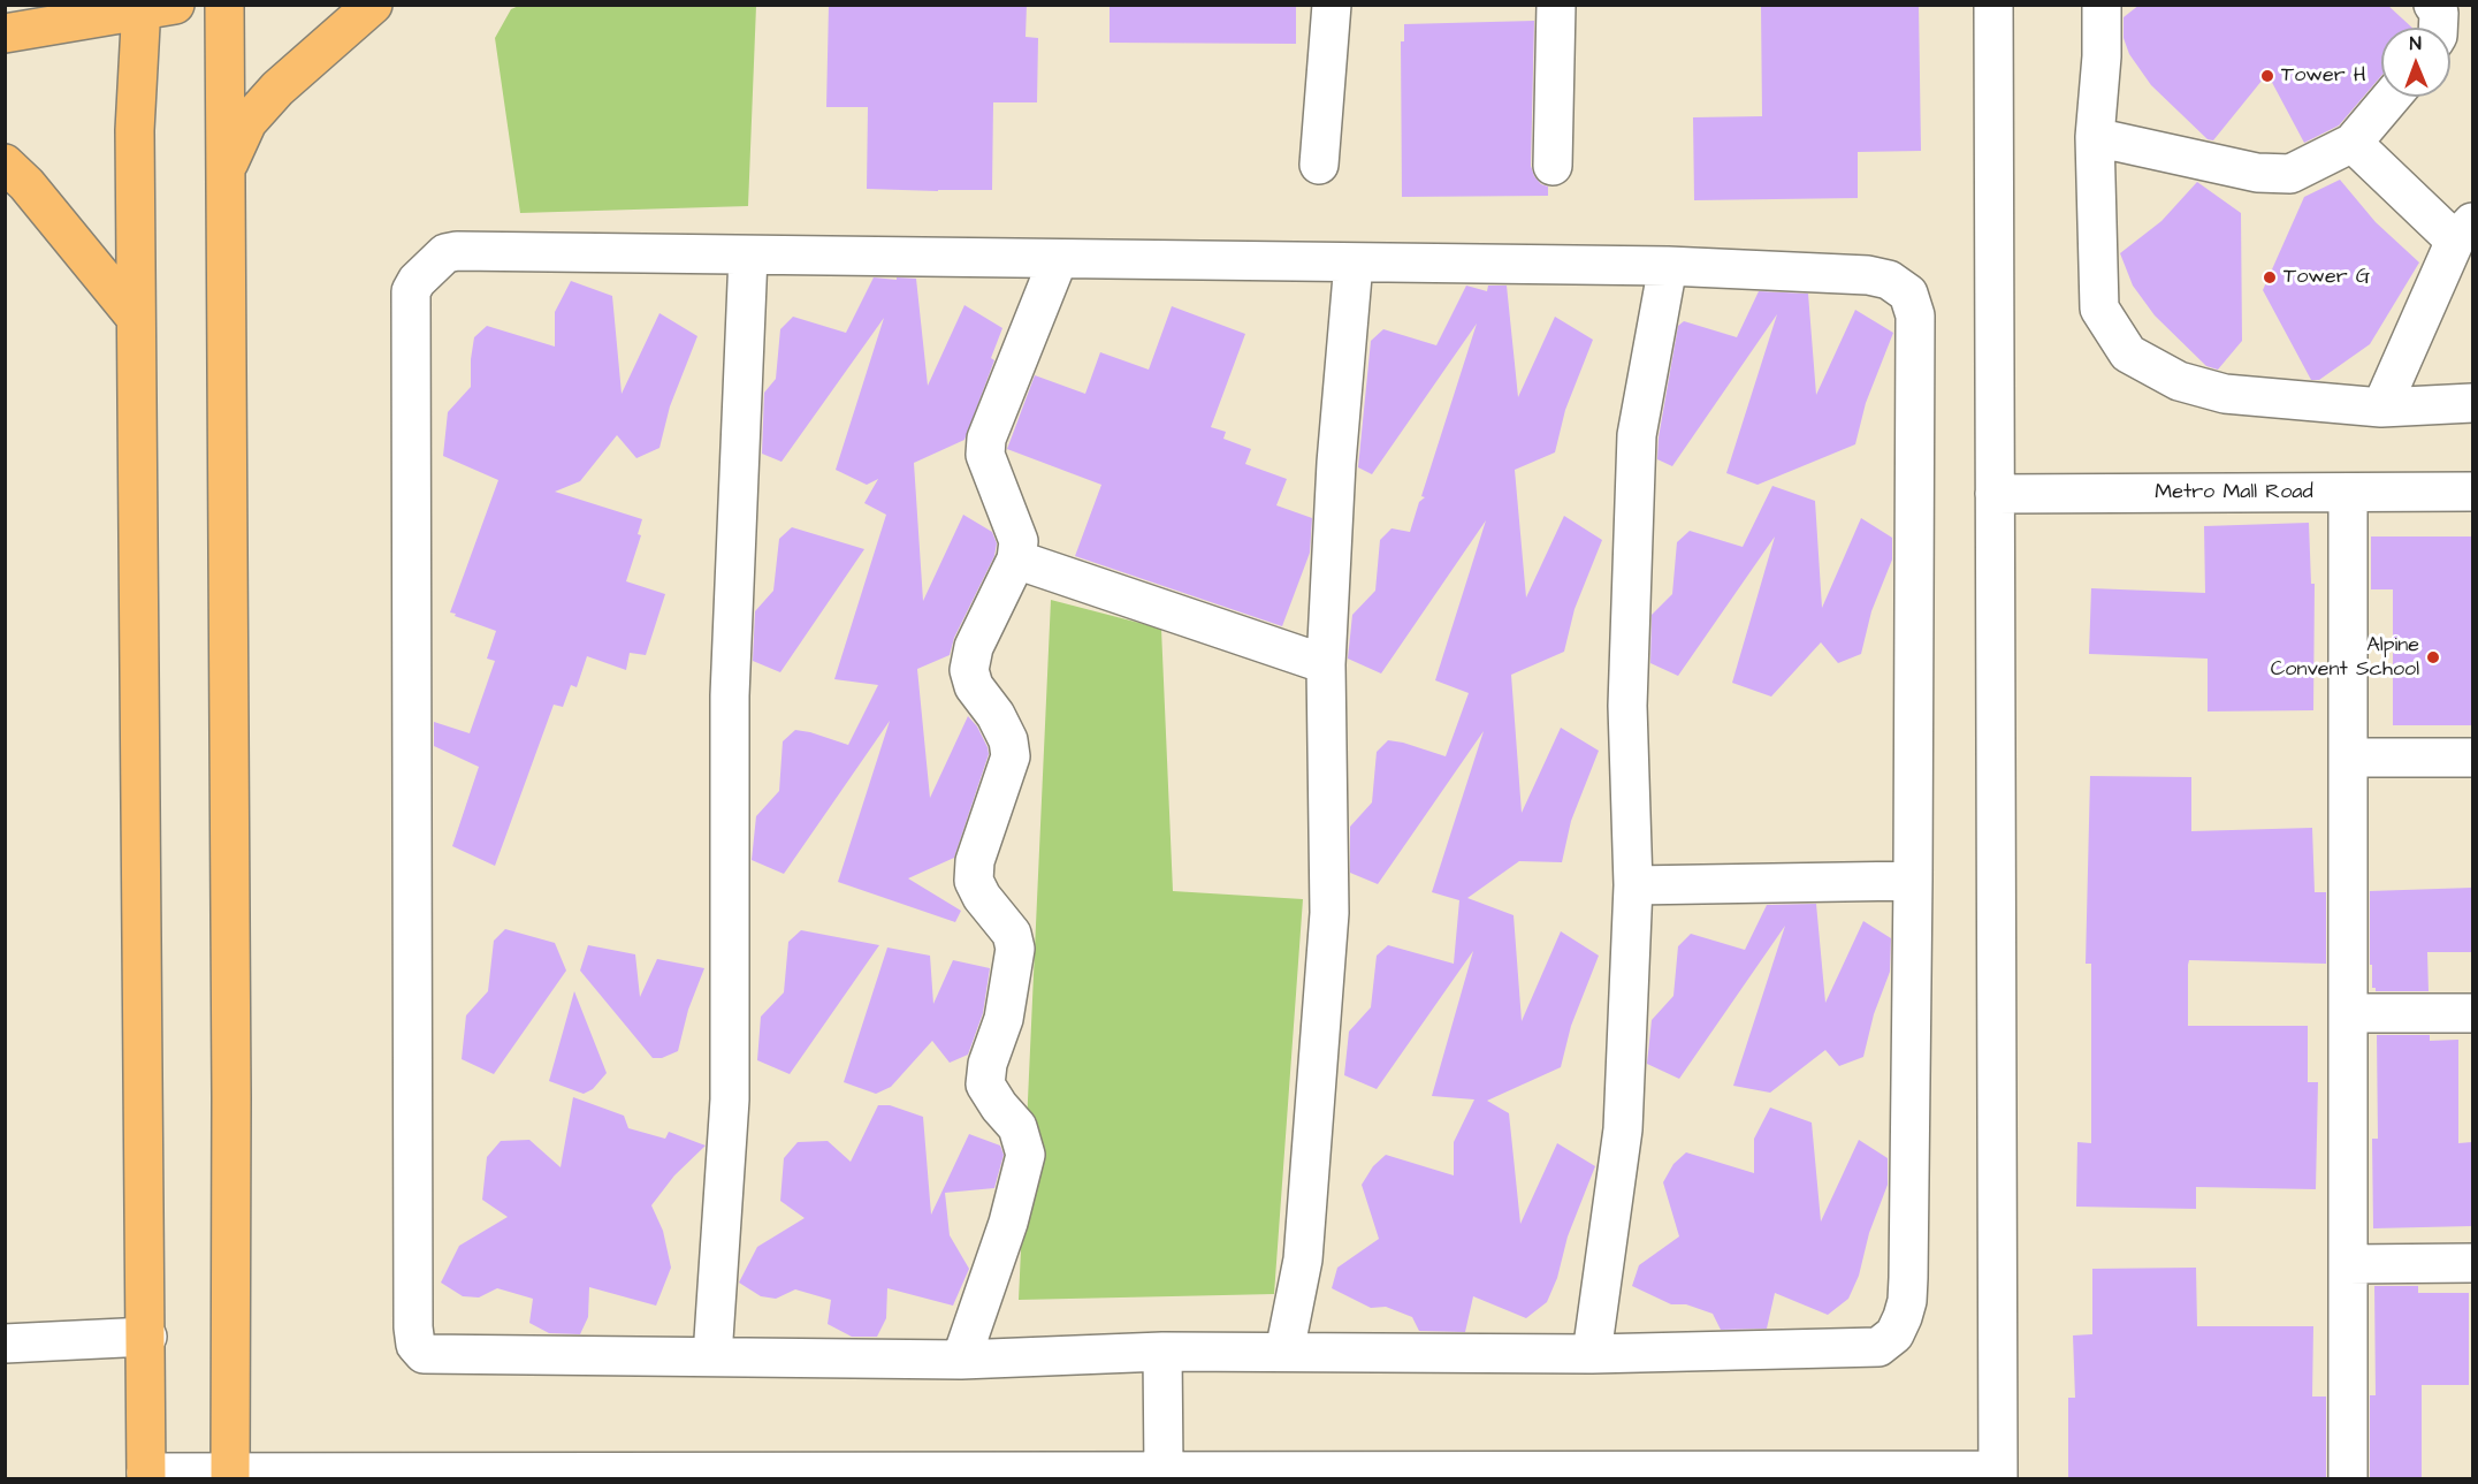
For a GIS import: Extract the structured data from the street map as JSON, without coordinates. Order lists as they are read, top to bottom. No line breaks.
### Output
{"streets":{"street":["Metro Mall Road"]},"places":["Tower H","Tower G","Alpine Convent School"],"north":"top"}
